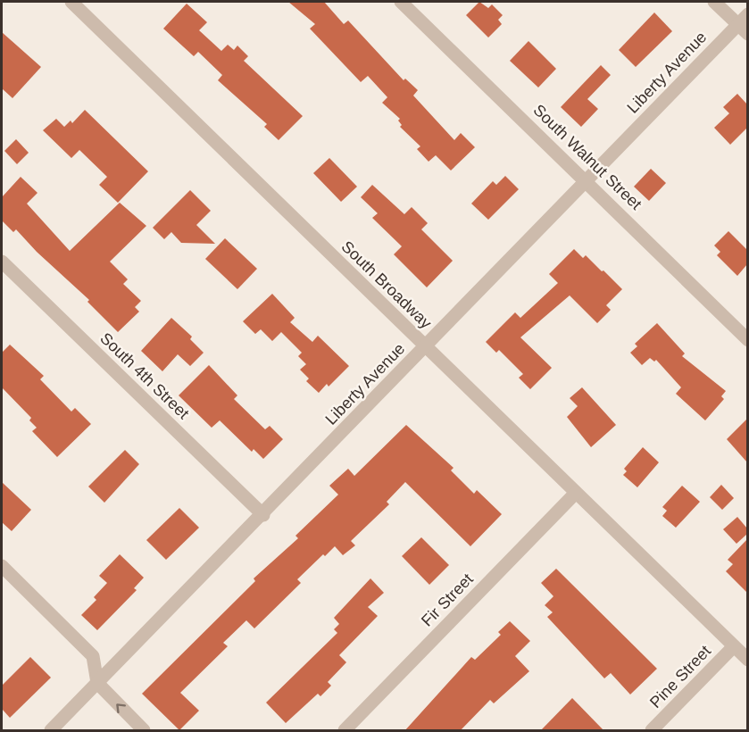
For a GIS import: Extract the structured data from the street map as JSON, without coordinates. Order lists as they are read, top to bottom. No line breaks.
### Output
{"streets":{"street":["Liberty Avenue","South Walnut Street","South Broadway","South 4th Street","Fir Street","Pine Street"]},"crossings":[["Liberty Avenue","South Walnut Street"],["Liberty Avenue","South Broadway"],["Liberty Avenue","South 4th Street"],["South Broadway","Fir Street"],["South Broadway","Pine Street"]]}
